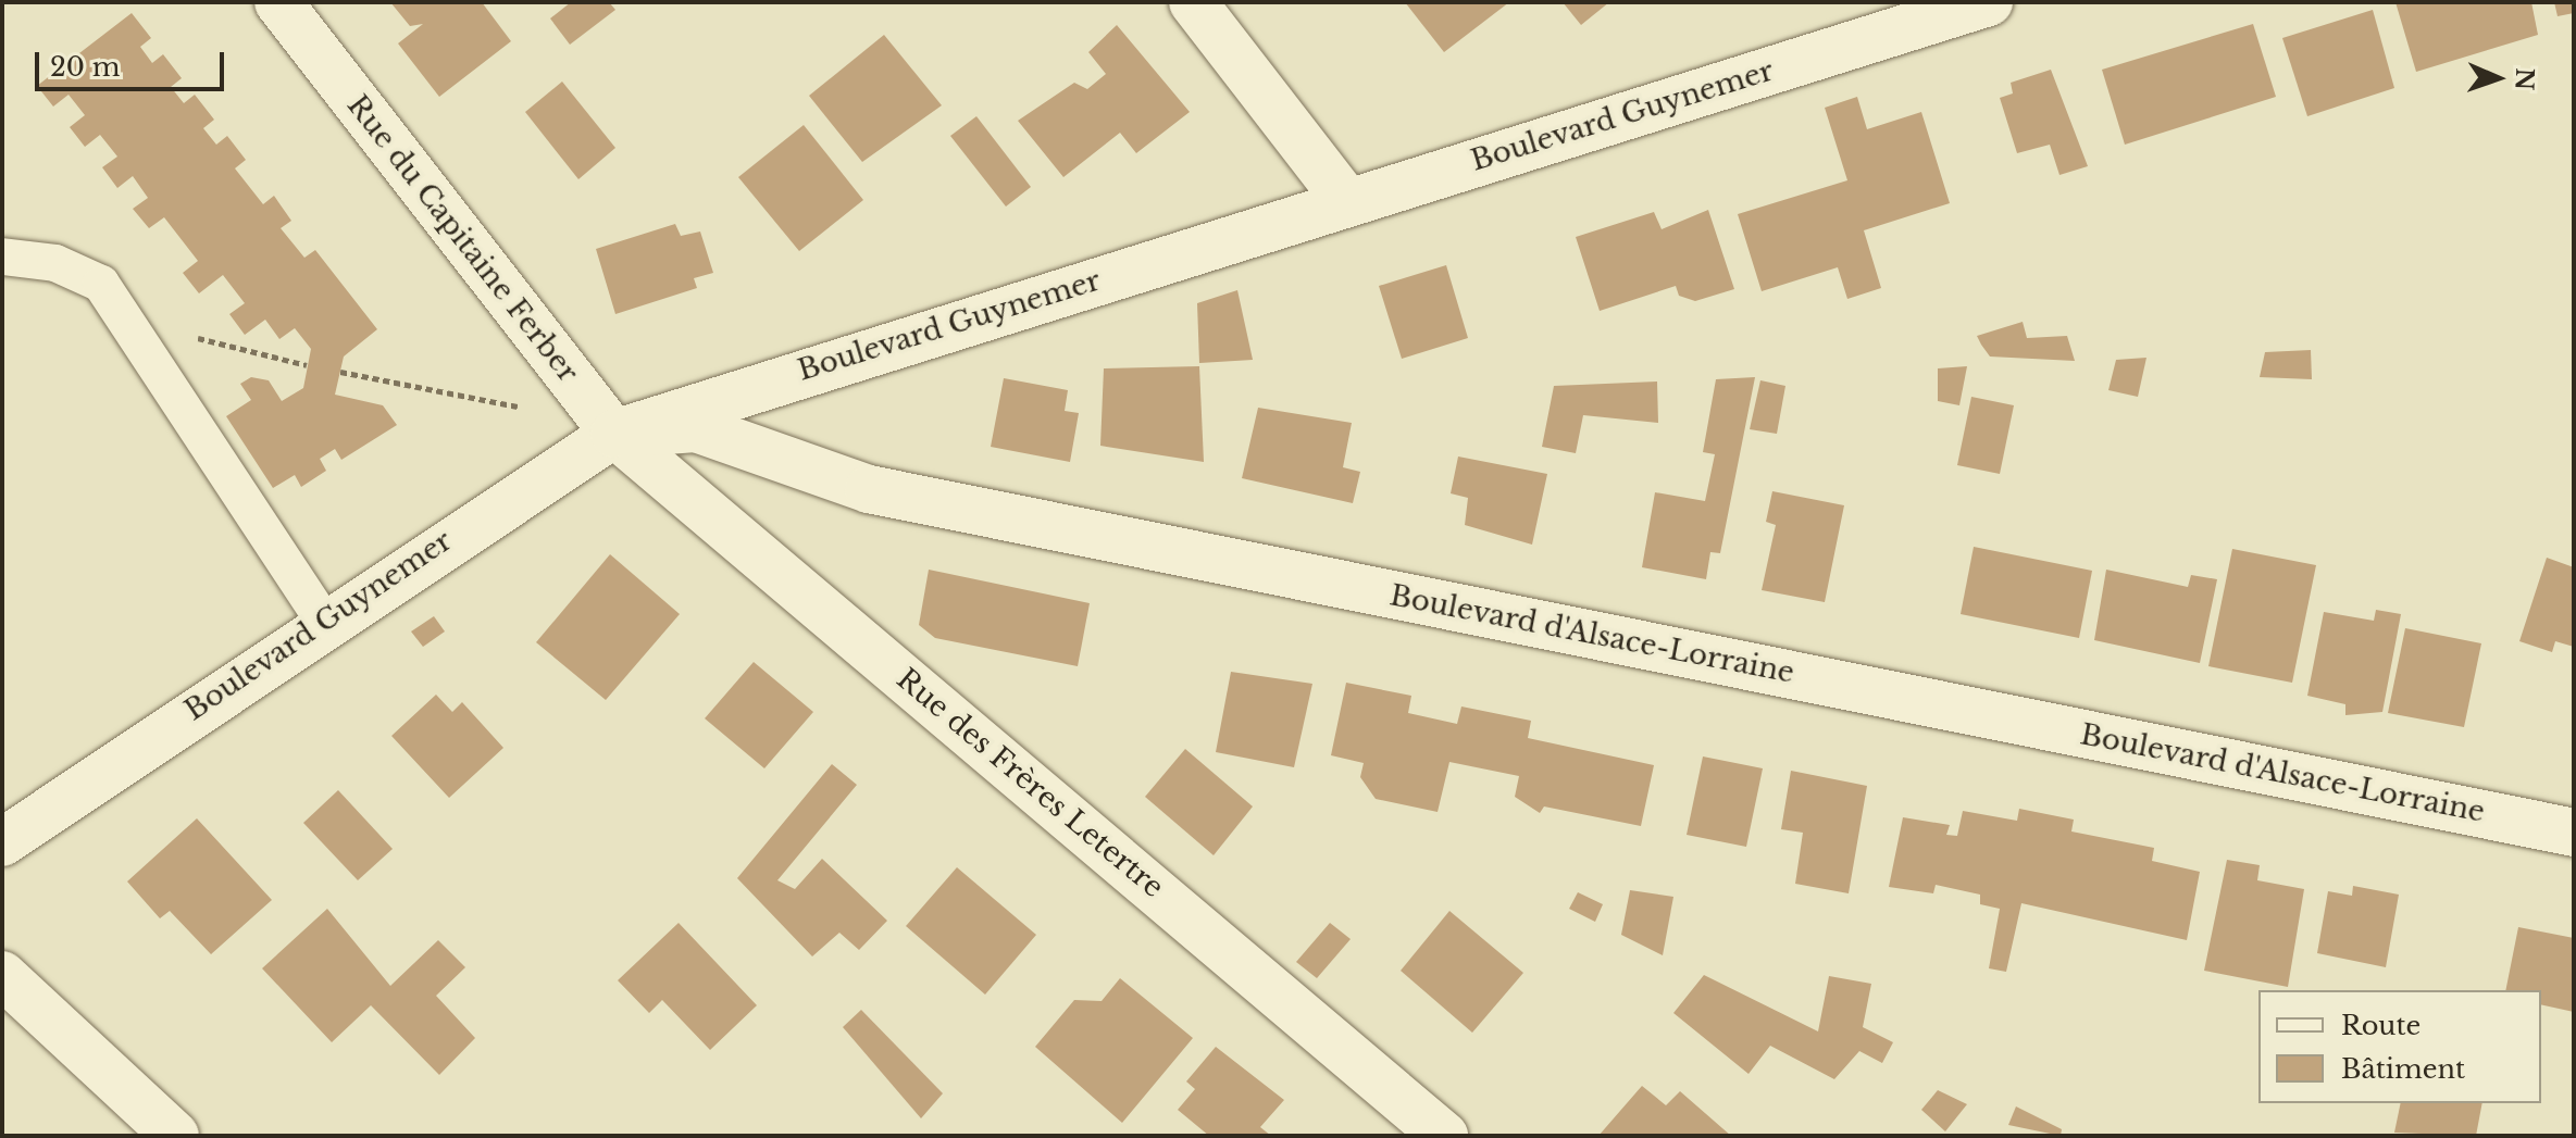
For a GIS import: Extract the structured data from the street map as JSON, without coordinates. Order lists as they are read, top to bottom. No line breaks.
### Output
{"streets":{"street":["Boulevard Guynemer","Rue du Capitaine Ferber","Boulevard d'Alsace-Lorraine","Rue des Frères Letertre"]},"crossings":[["Boulevard Guynemer","Rue du Capitaine Ferber"],["Boulevard Guynemer","Boulevard d'Alsace-Lorraine"],["Boulevard Guynemer","Rue des Frères Letertre"],["Rue du Capitaine Ferber","Boulevard d'Alsace-Lorraine"],["Rue du Capitaine Ferber","Rue des Frères Letertre"],["Boulevard d'Alsace-Lorraine","Rue des Frères Letertre"]],"legend":["Route","Bâtiment"],"scale_bar":"20 m","north":"right"}
